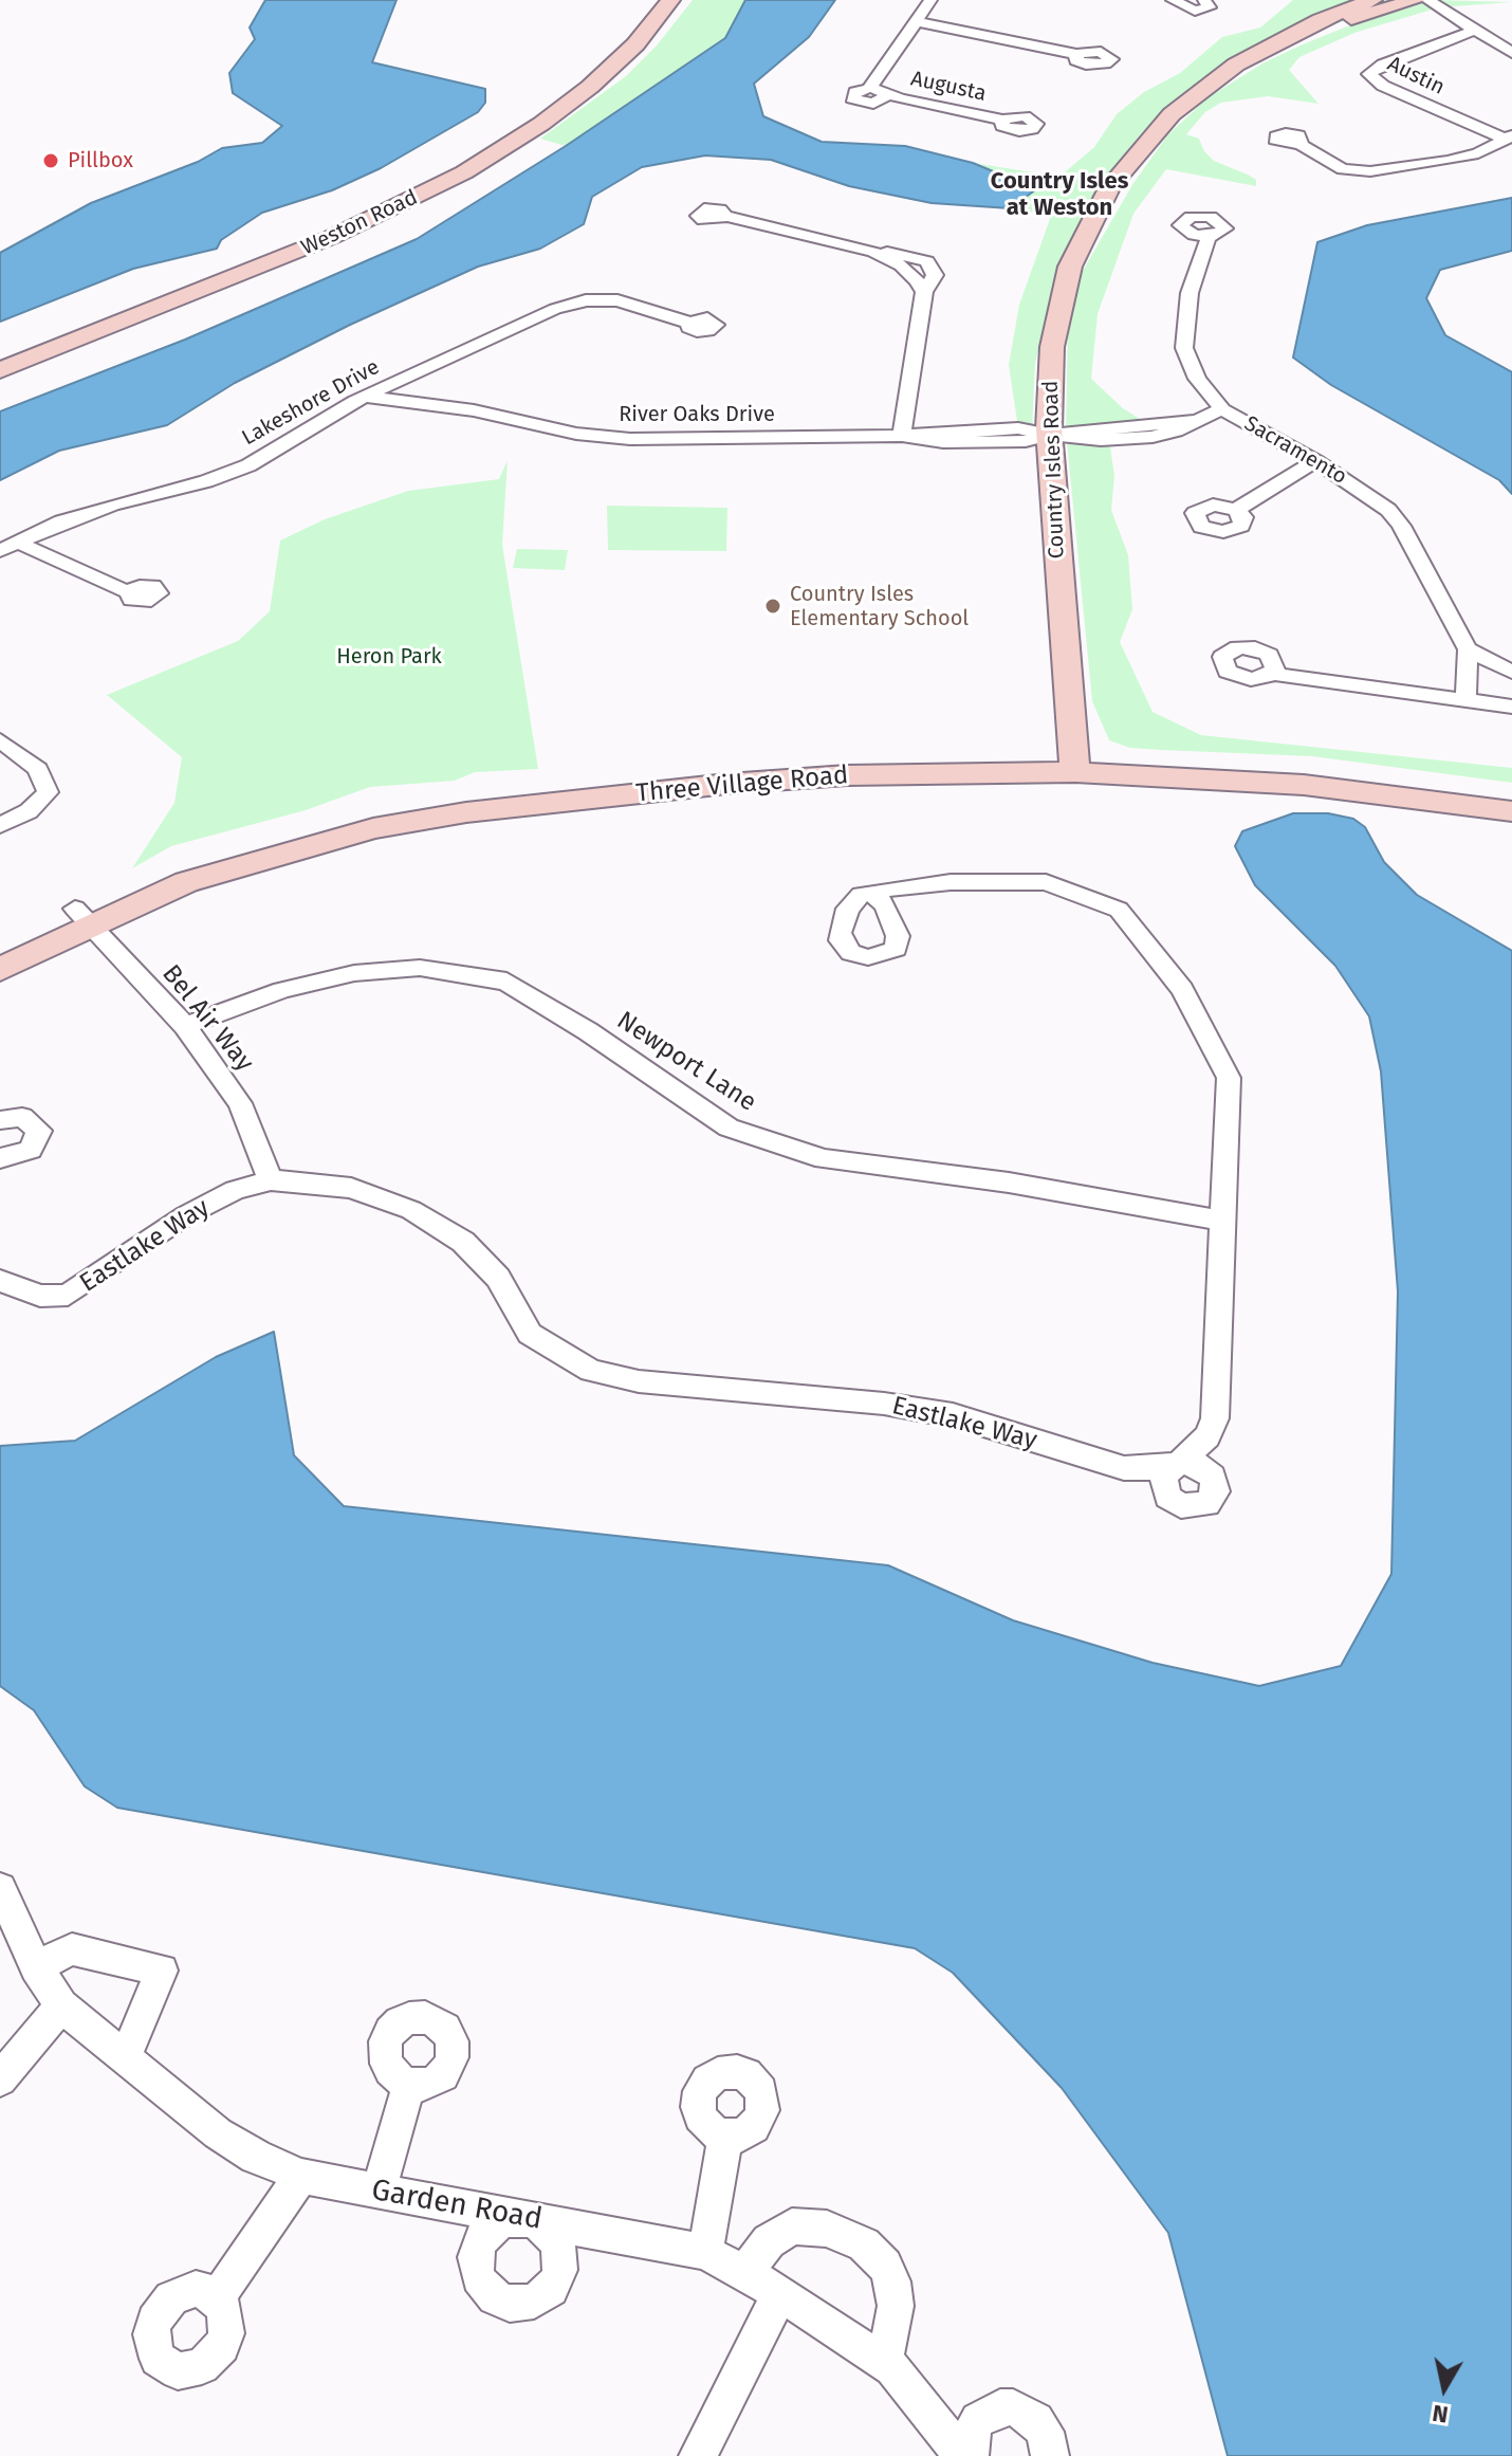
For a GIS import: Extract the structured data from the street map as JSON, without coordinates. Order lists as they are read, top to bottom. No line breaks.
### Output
{"streets":{"street":["Austin","Augusta","Weston Road","Lakeshore Drive","River Oaks Drive","Sacramento","Country Isles Road","Three Village Road","Bel Air Way","Newport Lane","Eastlake Way","Garden Road"]},"crossings":[["Lakeshore Drive","River Oaks Drive"],["River Oaks Drive","Sacramento"],["River Oaks Drive","Country Isles Road"],["Country Isles Road","Three Village Road"],["Three Village Road","Bel Air Way"],["Bel Air Way","Newport Lane"],["Bel Air Way","Eastlake Way"],["Newport Lane","Eastlake Way"]],"districts":["Country Isles at Weston"],"parks":["Heron Park"],"places":["Pillbox","Country Isles Elementary School"],"north":"bottom"}
